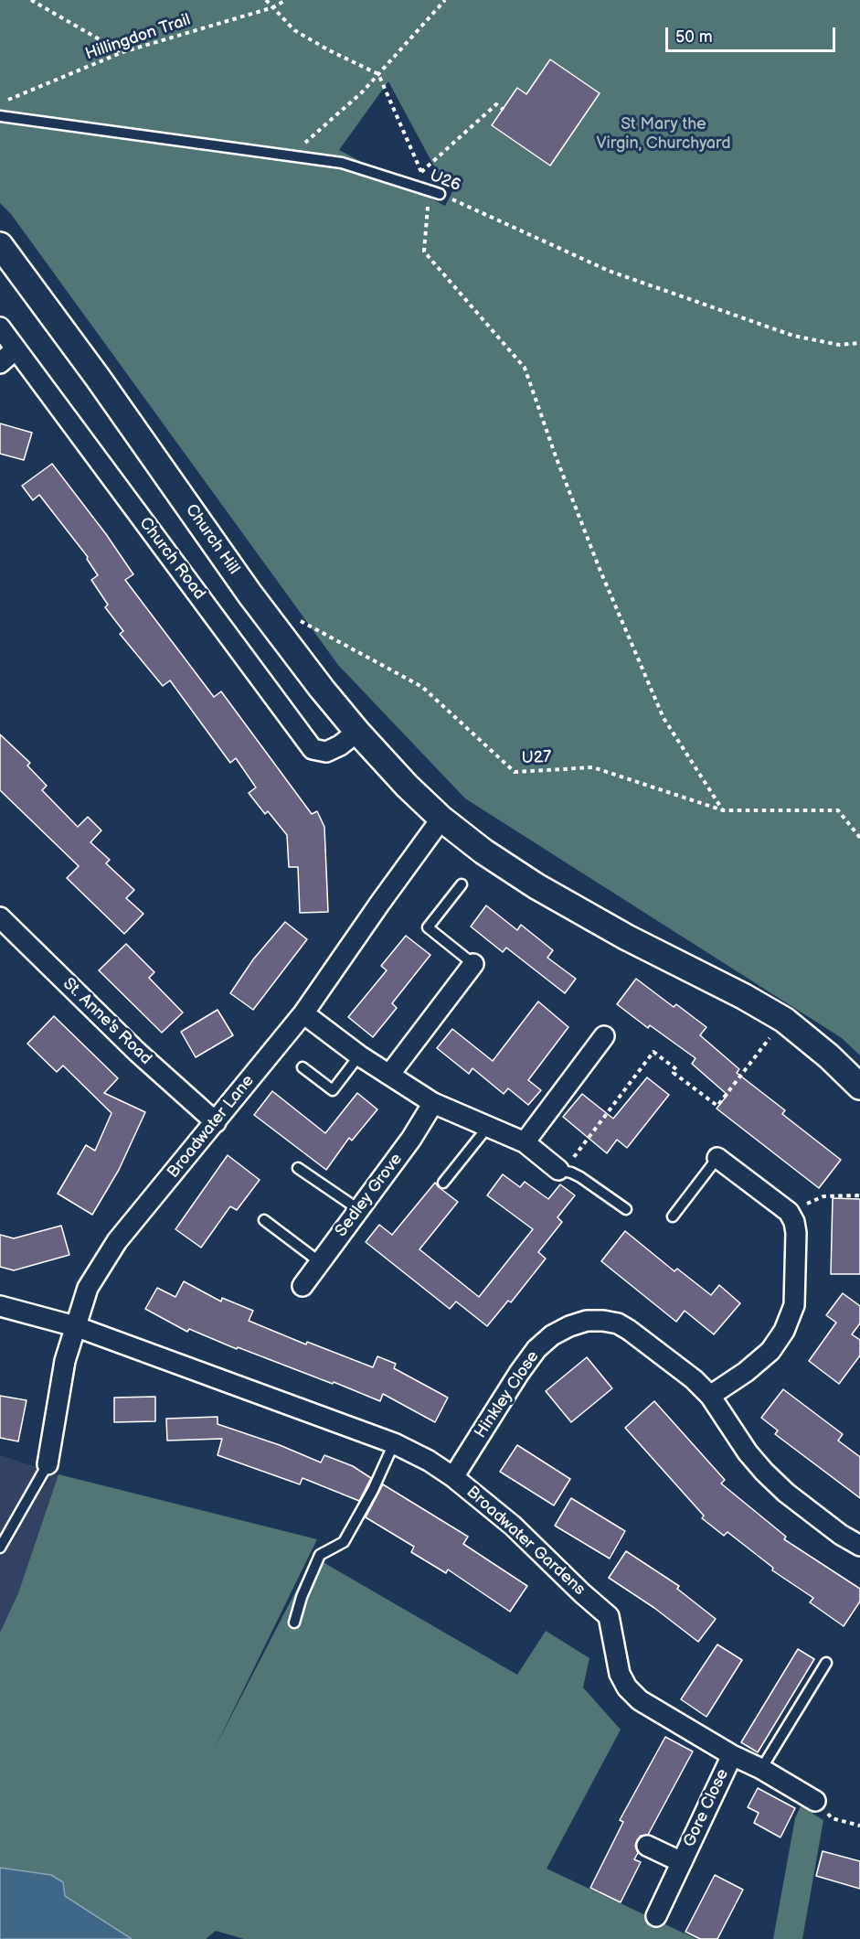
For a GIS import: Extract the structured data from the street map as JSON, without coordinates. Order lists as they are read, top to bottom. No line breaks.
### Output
{"streets":{"street":["Church Hill","Church Road","St. Anne's Road","Broadwater Lane","Sedley Grove","Hinkley Close","Broadwater Gardens","Gore Close"],"lane":["U26"],"path":["Hillingdon Trail","U27"]},"crossings":[["Church Hill","Church Road"],["Church Hill","Broadwater Lane"],["St. Anne's Road","Broadwater Lane"],["Broadwater Lane","Broadwater Gardens"],["Hinkley Close","Broadwater Gardens"],["Broadwater Gardens","Gore Close"]],"parks":["St Mary the Virgin, Churchyard"],"scale_bar":"50 m"}
